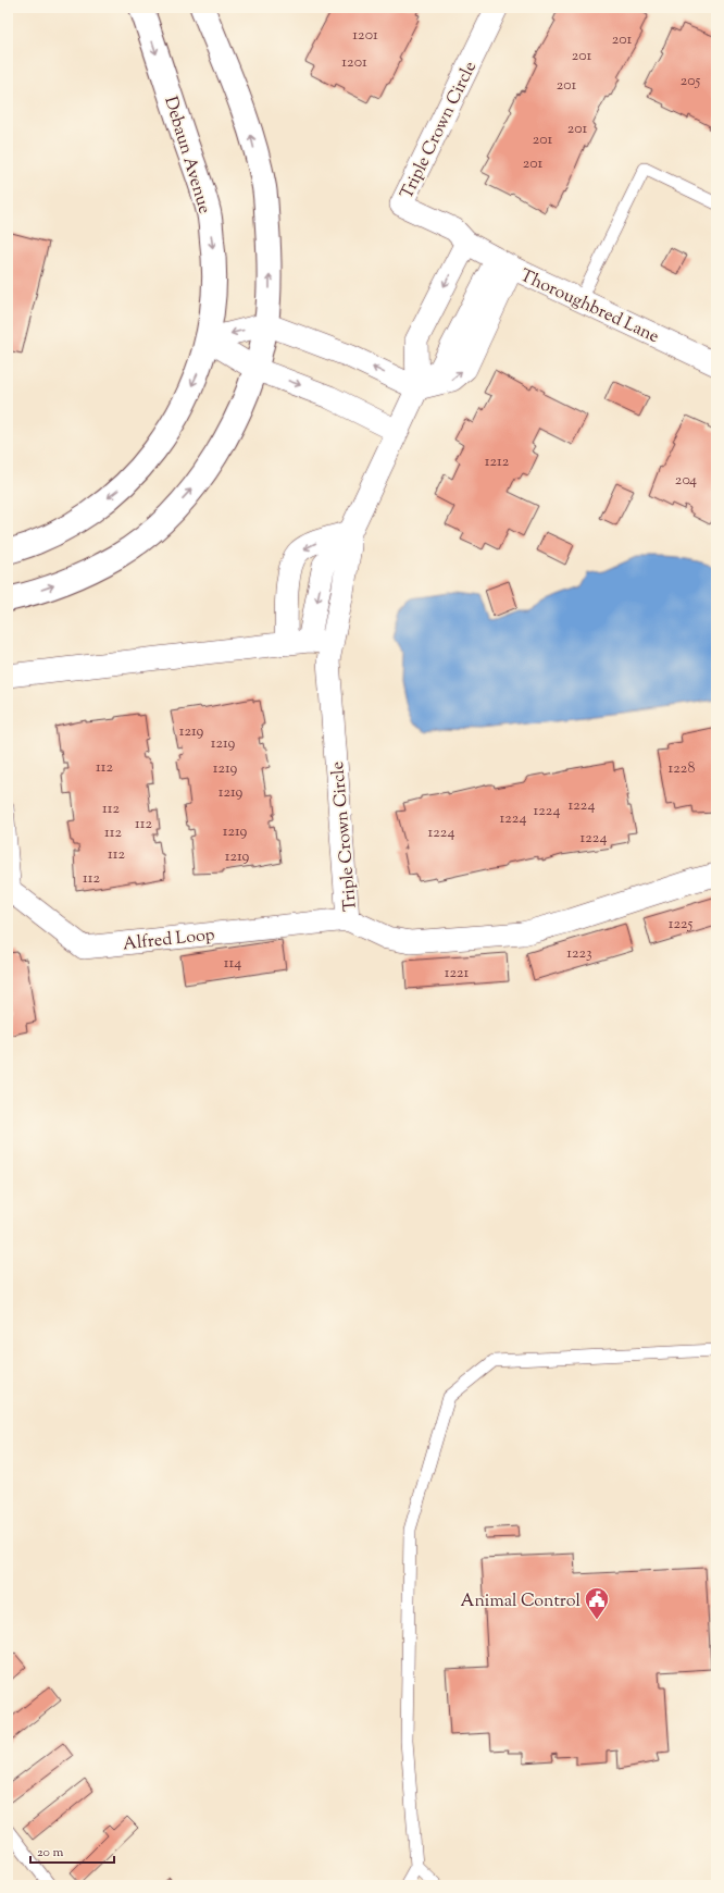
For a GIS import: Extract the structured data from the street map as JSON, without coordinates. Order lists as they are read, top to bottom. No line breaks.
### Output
{"streets":{"street":["Triple Crown Circle","Debaun Avenue","Thoroughbred Lane","Alfred Loop"]},"crossings":[["Triple Crown Circle","Thoroughbred Lane"],["Triple Crown Circle","Alfred Loop"]],"one_way":["Debaun Avenue"],"places":{"public building":["Animal Control"]},"house_numbers":["1201","201","201","1201","205","201","201","201","201","1212","204","1219","1219","112","1219","1228","1219","1224","112","1224","1224","112","1219","112","1224","1224","112","1219","112","1225","1223","114","1221"],"scale_bar":"20 m"}
